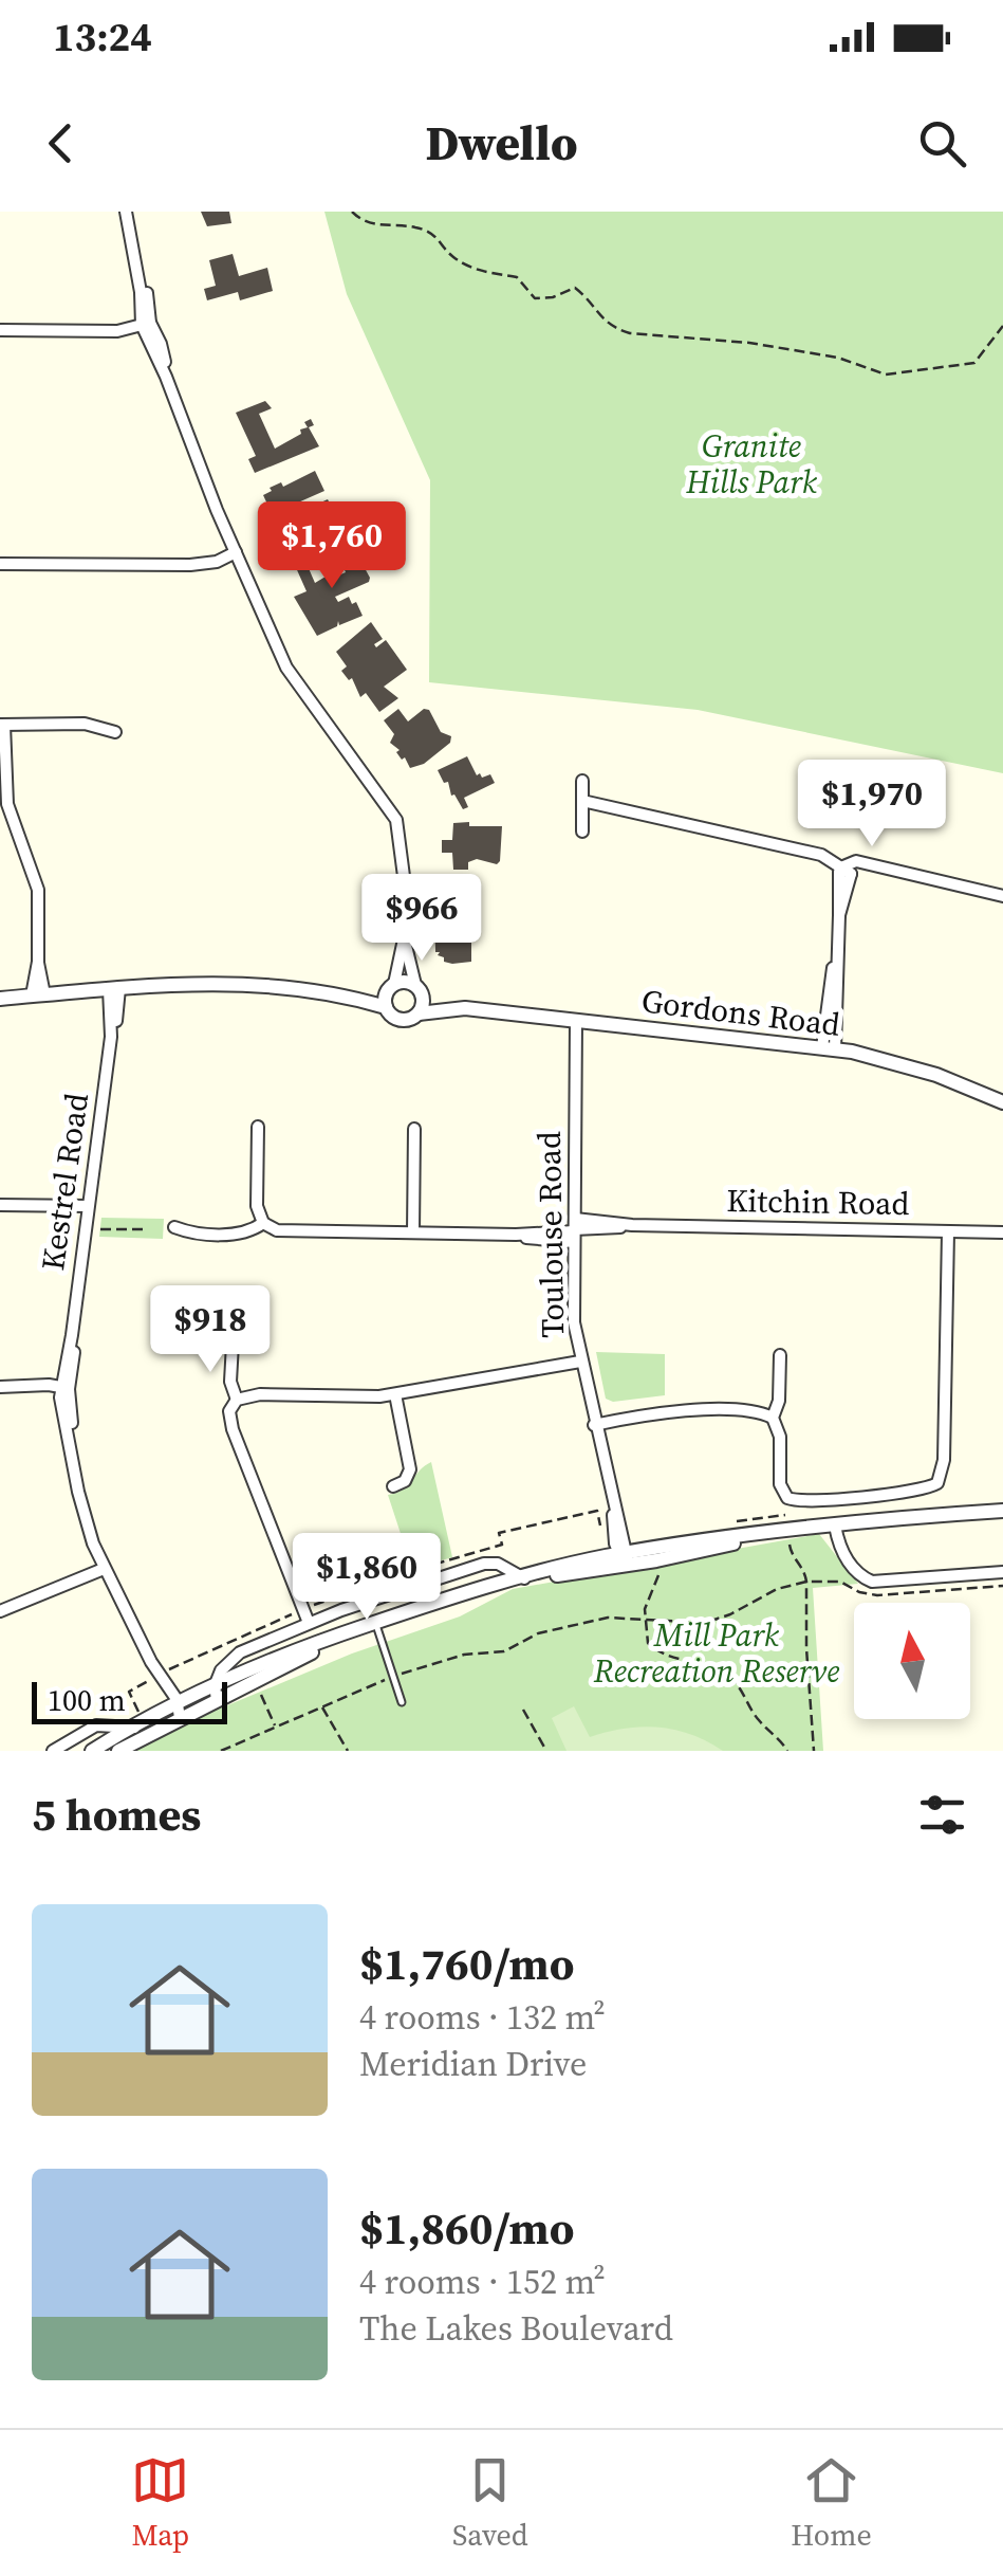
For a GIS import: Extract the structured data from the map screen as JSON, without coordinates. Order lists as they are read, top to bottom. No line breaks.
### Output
{"streets":{"street":["Gordons Road","Kestrel Road","Kitchin Road","Toulouse Road"]},"crossings":[["Gordons Road","Toulouse Road"],["Kitchin Road","Toulouse Road"]],"parks":["Granite Hills Park","Mill Park Recreation Reserve"],"scale_bar":"100 m","north":"top","page":{"status":"13:24","header":"Dwello","price":["$1,760","$1,970","$966","$918","$1,860"],"scale":"100 m","heading":"5 homes","list":[{"name":"$1,760/mo","note":"4 rooms · 132 m² · Meridian Drive"},{"name":"$1,860/mo","note":"4 rooms · 152 m² · The Lakes Boulevard"}],"tabs":["Map","Saved","Home"]}}
